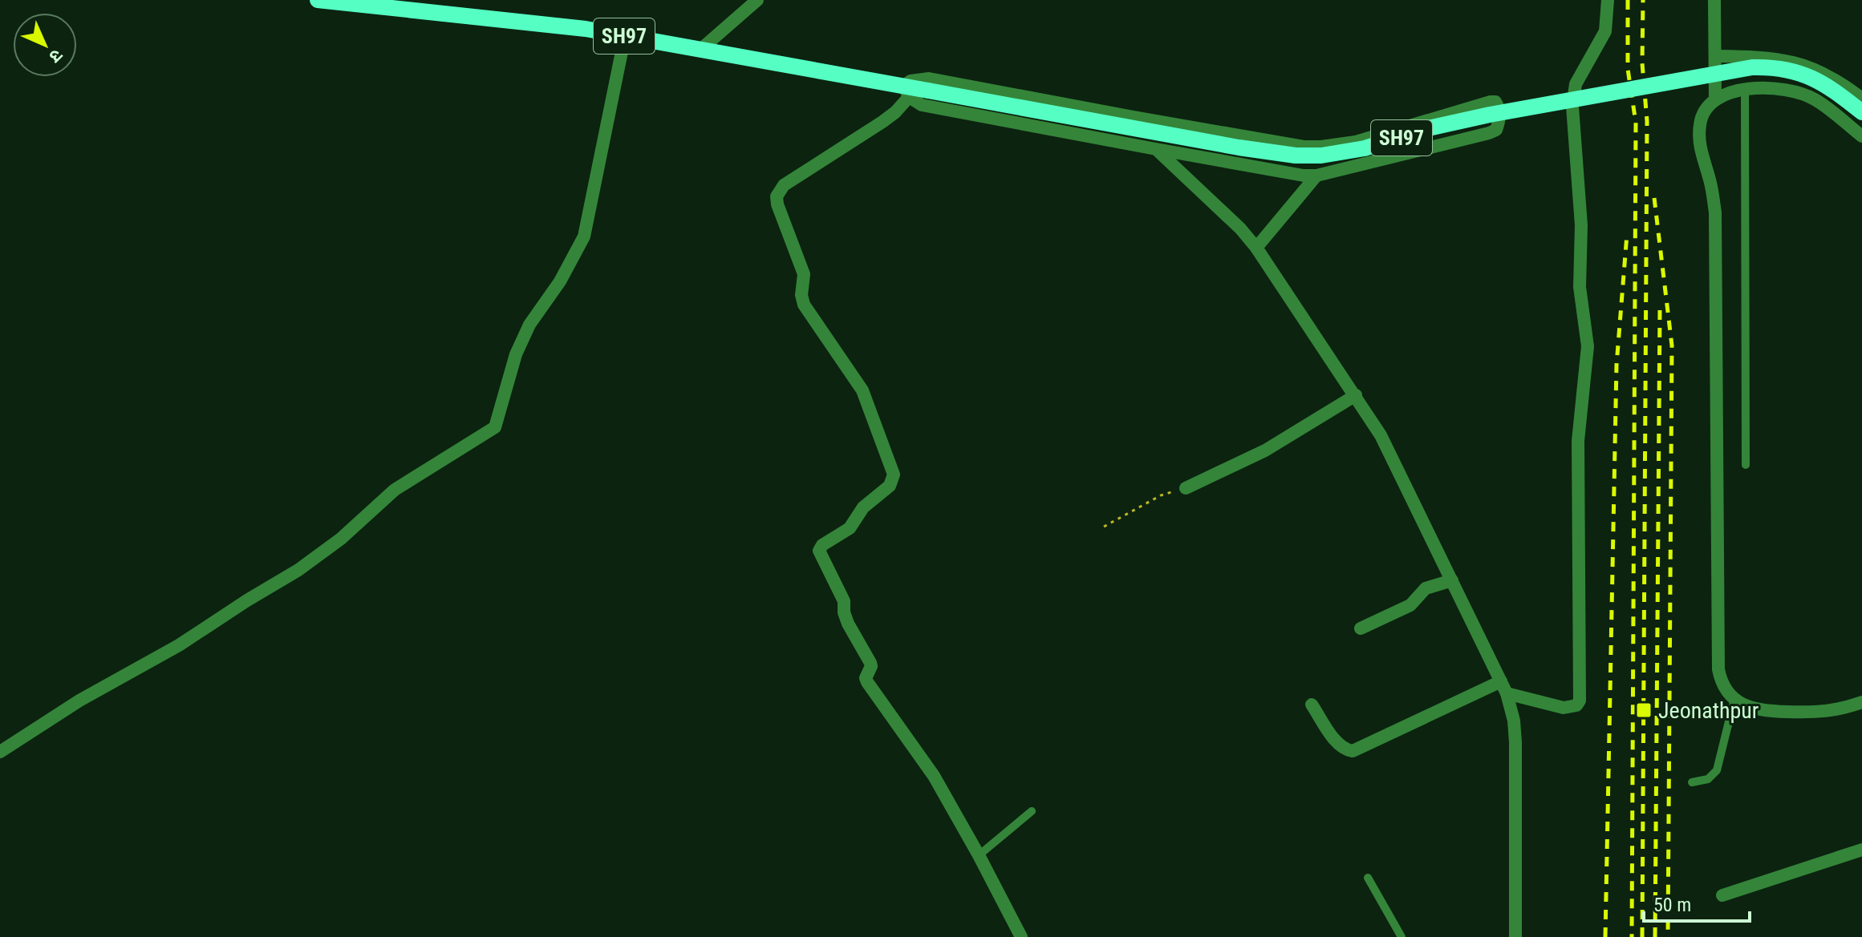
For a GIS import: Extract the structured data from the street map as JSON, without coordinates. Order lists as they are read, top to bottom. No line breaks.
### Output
{"streets":{"main road":["SH97"]},"places":{"transit":["Jeonathpur"]},"scale_bar":"50 m","north":"bottom right"}
